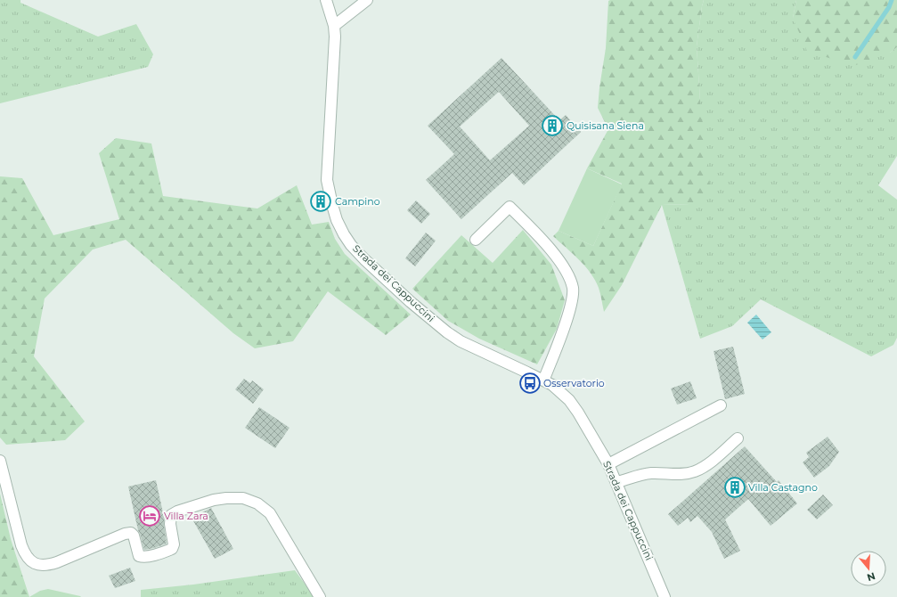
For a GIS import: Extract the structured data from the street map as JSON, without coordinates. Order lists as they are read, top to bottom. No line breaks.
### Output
{"streets":{"street":["Strada dei Cappuccini"]},"places":{"building":["Quisisana Siena","Campino","Villa Castagno"],"bus stop":["Osservatorio"],"hotel":["Villa Zara"]},"north":"bottom"}
